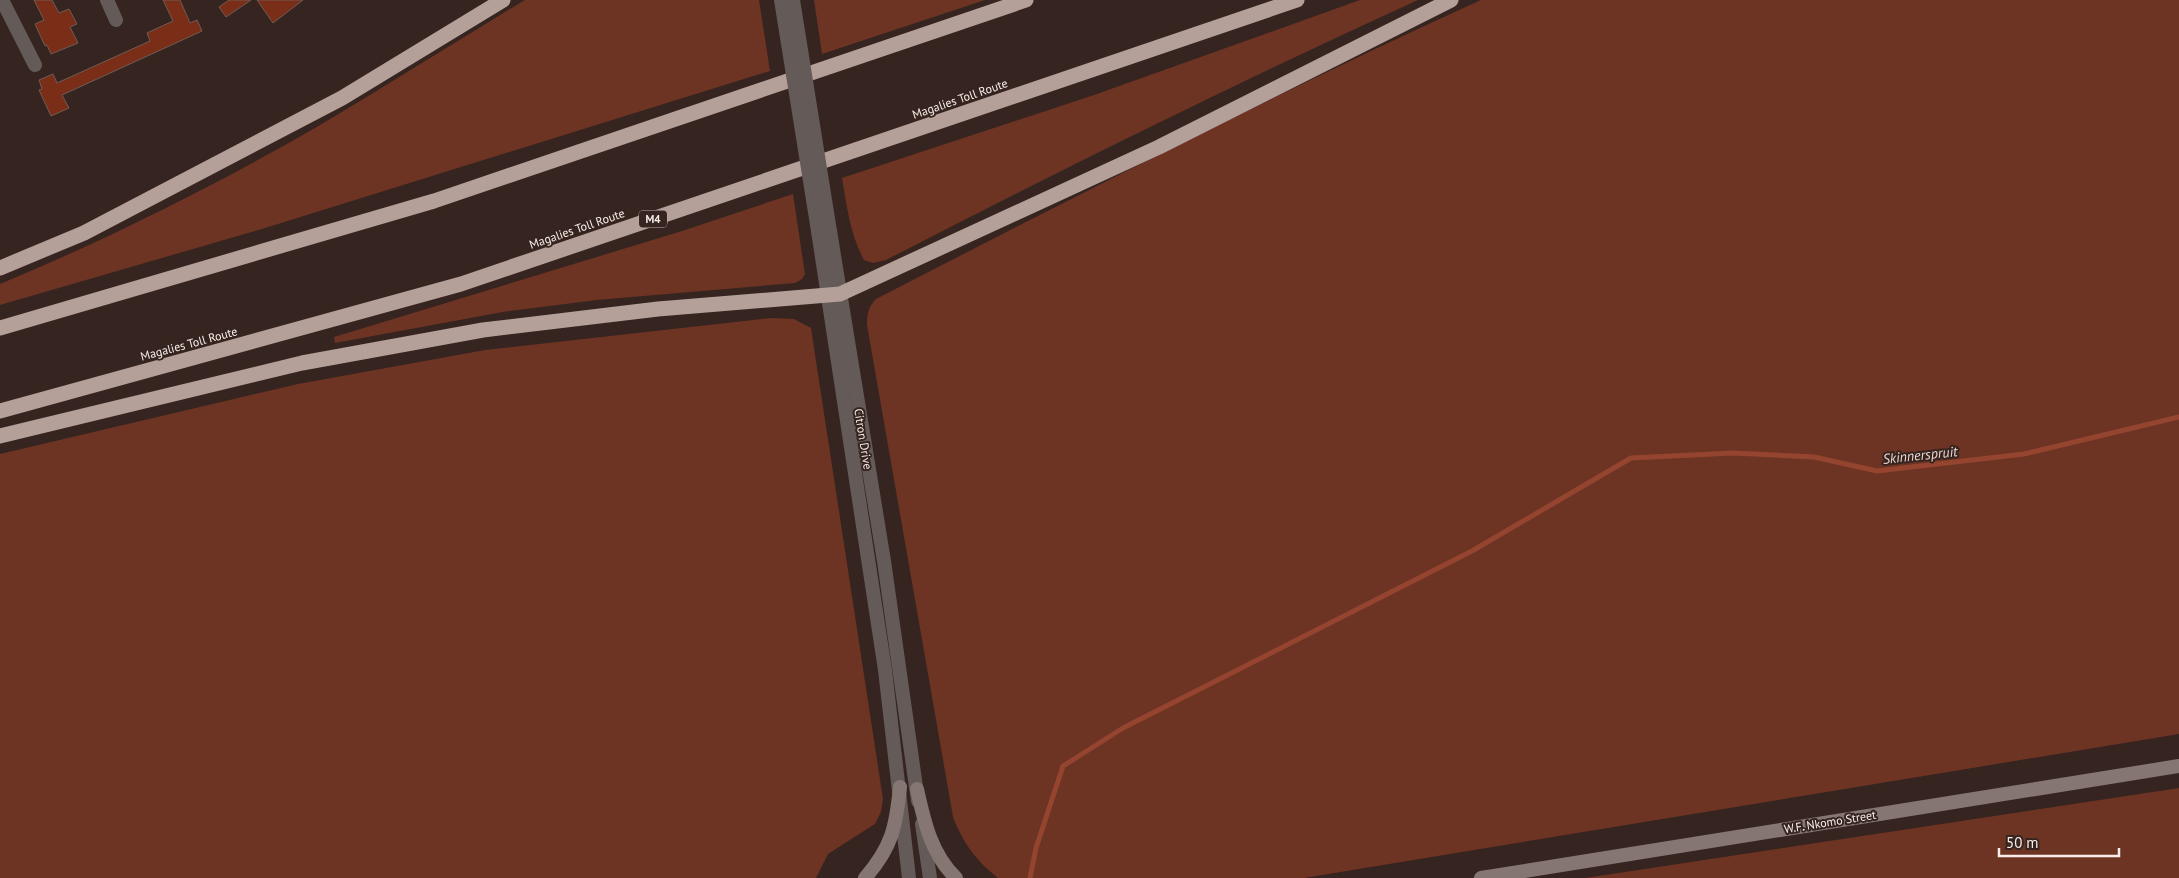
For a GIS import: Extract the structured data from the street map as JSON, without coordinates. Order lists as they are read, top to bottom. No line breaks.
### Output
{"streets":{"highway":["Magalies Toll Route","M4"],"main road":["W.F. Nkomo Street"],"street":["Citron Drive"]},"water":["Skinnerspruit"],"scale_bar":"50 m"}
